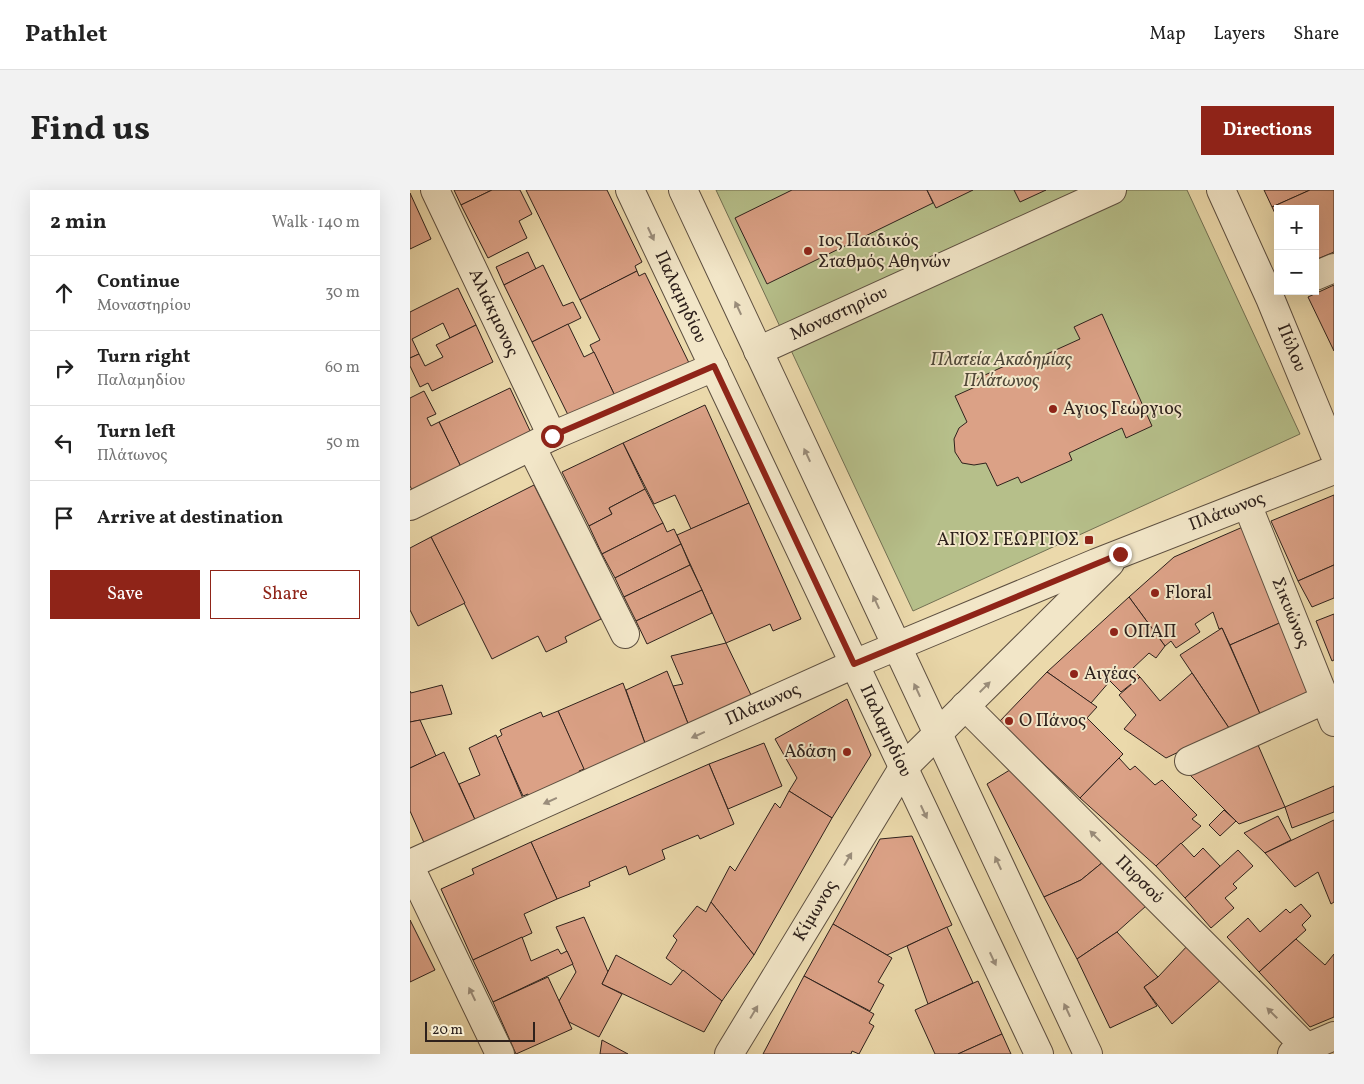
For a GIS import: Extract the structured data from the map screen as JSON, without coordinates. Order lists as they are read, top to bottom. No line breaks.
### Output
{"streets":{"street":["Παλαμηδίου","Αλιάκμονος","Μοναστηρίου","Πύλου","Πλάτωνος","Σικυώνος","Πυρσού","Κίμωνος"]},"crossings":[["Παλαμηδίου","Πλάτωνος"],["Παλαμηδίου","Κίμωνος"],["Πλάτωνος","Σικυώνος"],["Πλάτωνος","Πυρσού"],["Πλάτωνος","Κίμωνος"]],"one_way":["Κίμωνος"],"parks":["Πλατεία Ακαδημίας Πλάτωνος"],"places":{"other":["1ος Παιδικός Σταθμός Αθηνών","Αγιος Γεώργιος","Floral","ΟΠΑΠ","Αιγέας","Ο Πάνος","Αδάση"],"transit":["ΑΓΙΟΣ ΓΕΩΡΓΙΟΣ"]},"scale_bar":"20 m","page":{"header":"Pathlet","nav":["Map","Layers","Share"],"title":"Find us","buttons":["Directions",["Save","Share"]],"heading":["2 min","Walk · 140 m"],"map_buttons":["+","−"],"list":[["Continue","Μοναστηρίου","30 m"],["Turn right","Παλαμηδίου","60 m"],["Turn left","Πλάτωνος","50 m"],"Arrive at destination"],"scale":"20 m"}}
